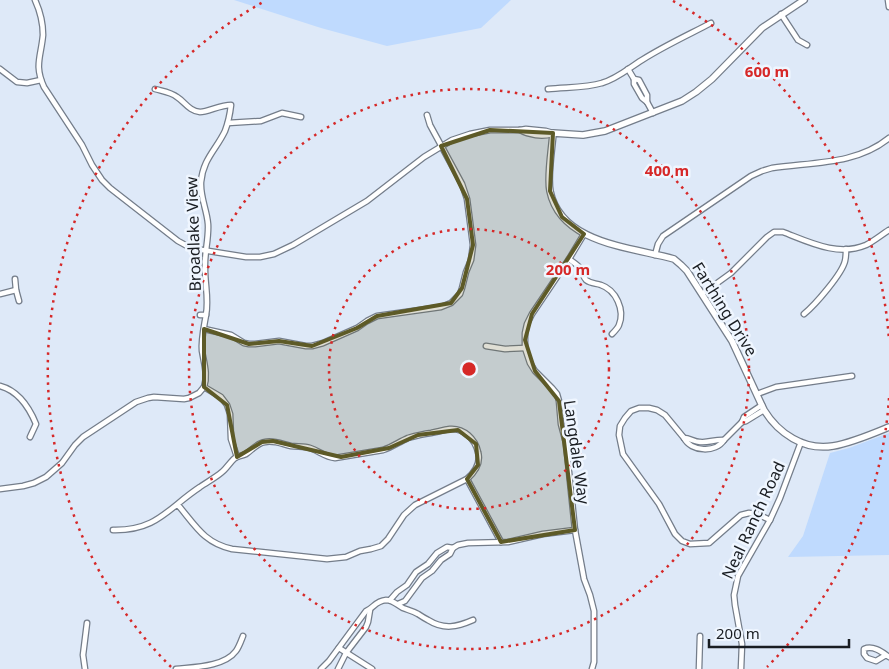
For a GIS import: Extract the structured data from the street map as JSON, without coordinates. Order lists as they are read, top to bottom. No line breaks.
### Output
{"streets":{"street":["Broadlake View","Farthing Drive","Langdale Way","Neal Ranch Road"]},"crossings":[["Farthing Drive","Langdale Way"],["Farthing Drive","Neal Ranch Road"]],"scale_bar":"200 m","rings":["600 m","400 m","200 m"]}
